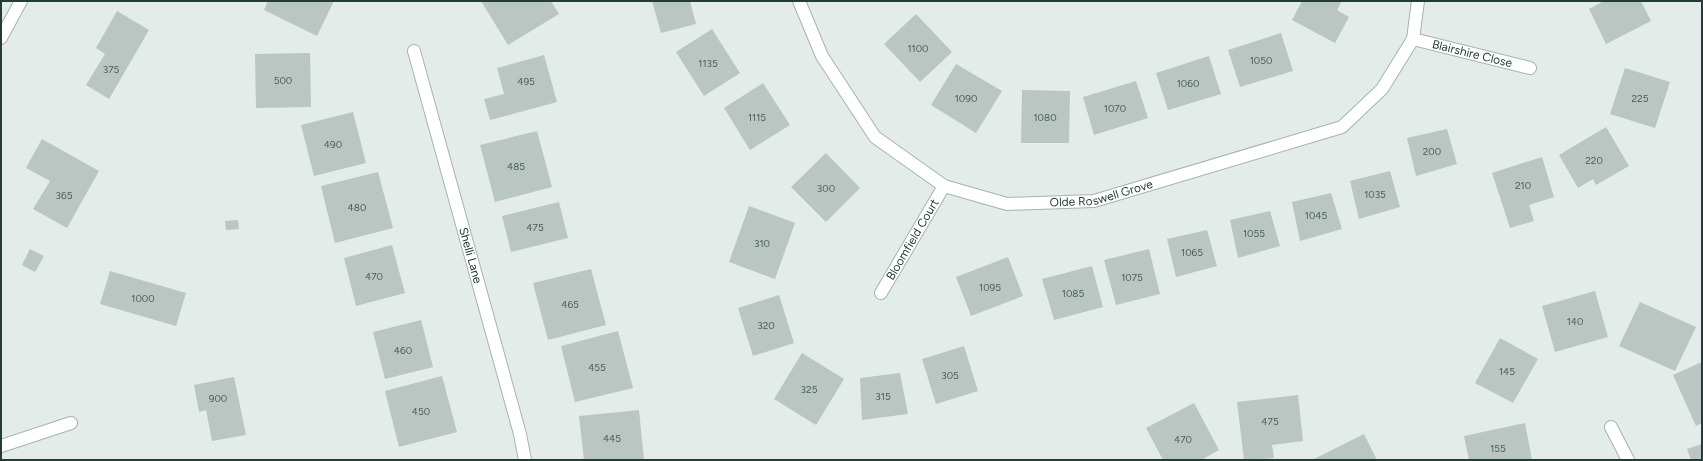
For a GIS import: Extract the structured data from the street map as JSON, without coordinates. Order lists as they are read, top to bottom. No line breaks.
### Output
{"streets":{"street":["Blairshire Close","Olde Roswell Grove","Bloomfield Court","Shelli Lane"]},"crossings":[["Blairshire Close","Olde Roswell Grove"],["Olde Roswell Grove","Bloomfield Court"]],"house_numbers":["1100","1050","1135","375","500","495","1060","1090","225","1070","1115","1080","490","200","220","485","210","300","1035","365","480","1045","475","1055","310","1065","470","1075","1095","1085","1000","465","140","320","460","455","145","305","325","315","900","450","475","445","470","155"]}
